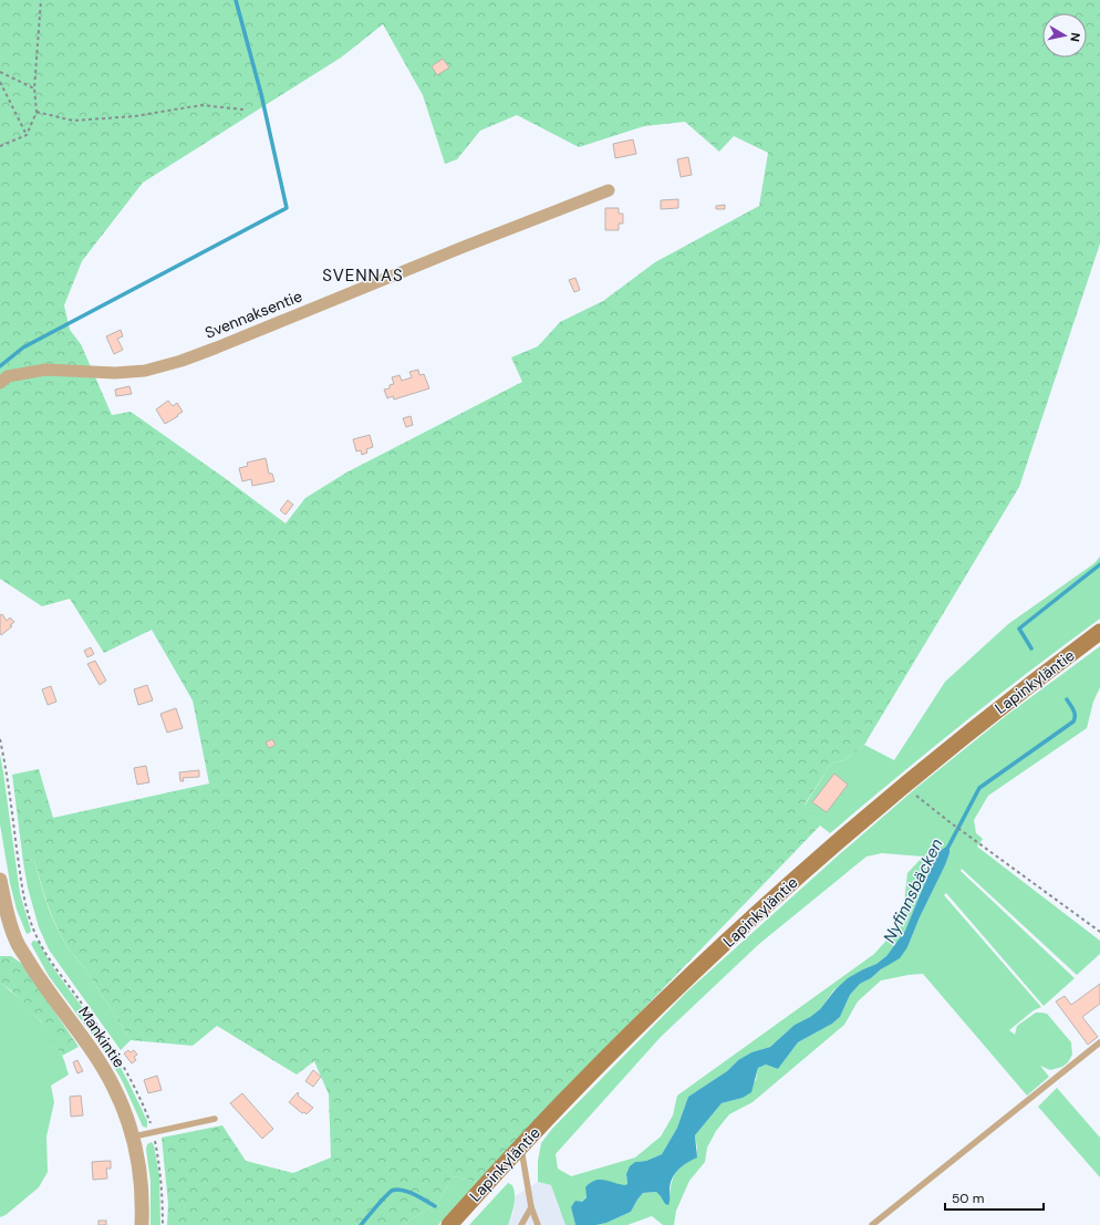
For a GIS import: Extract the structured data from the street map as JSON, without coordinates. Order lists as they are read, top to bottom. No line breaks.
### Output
{"streets":{"main road":["Lapinkyläntie"],"street":["Svennaksentie","Mankintie"]},"districts":["SVENNAS"],"water":["Nyfinnsbäcken"],"scale_bar":"50 m","north":"right"}
